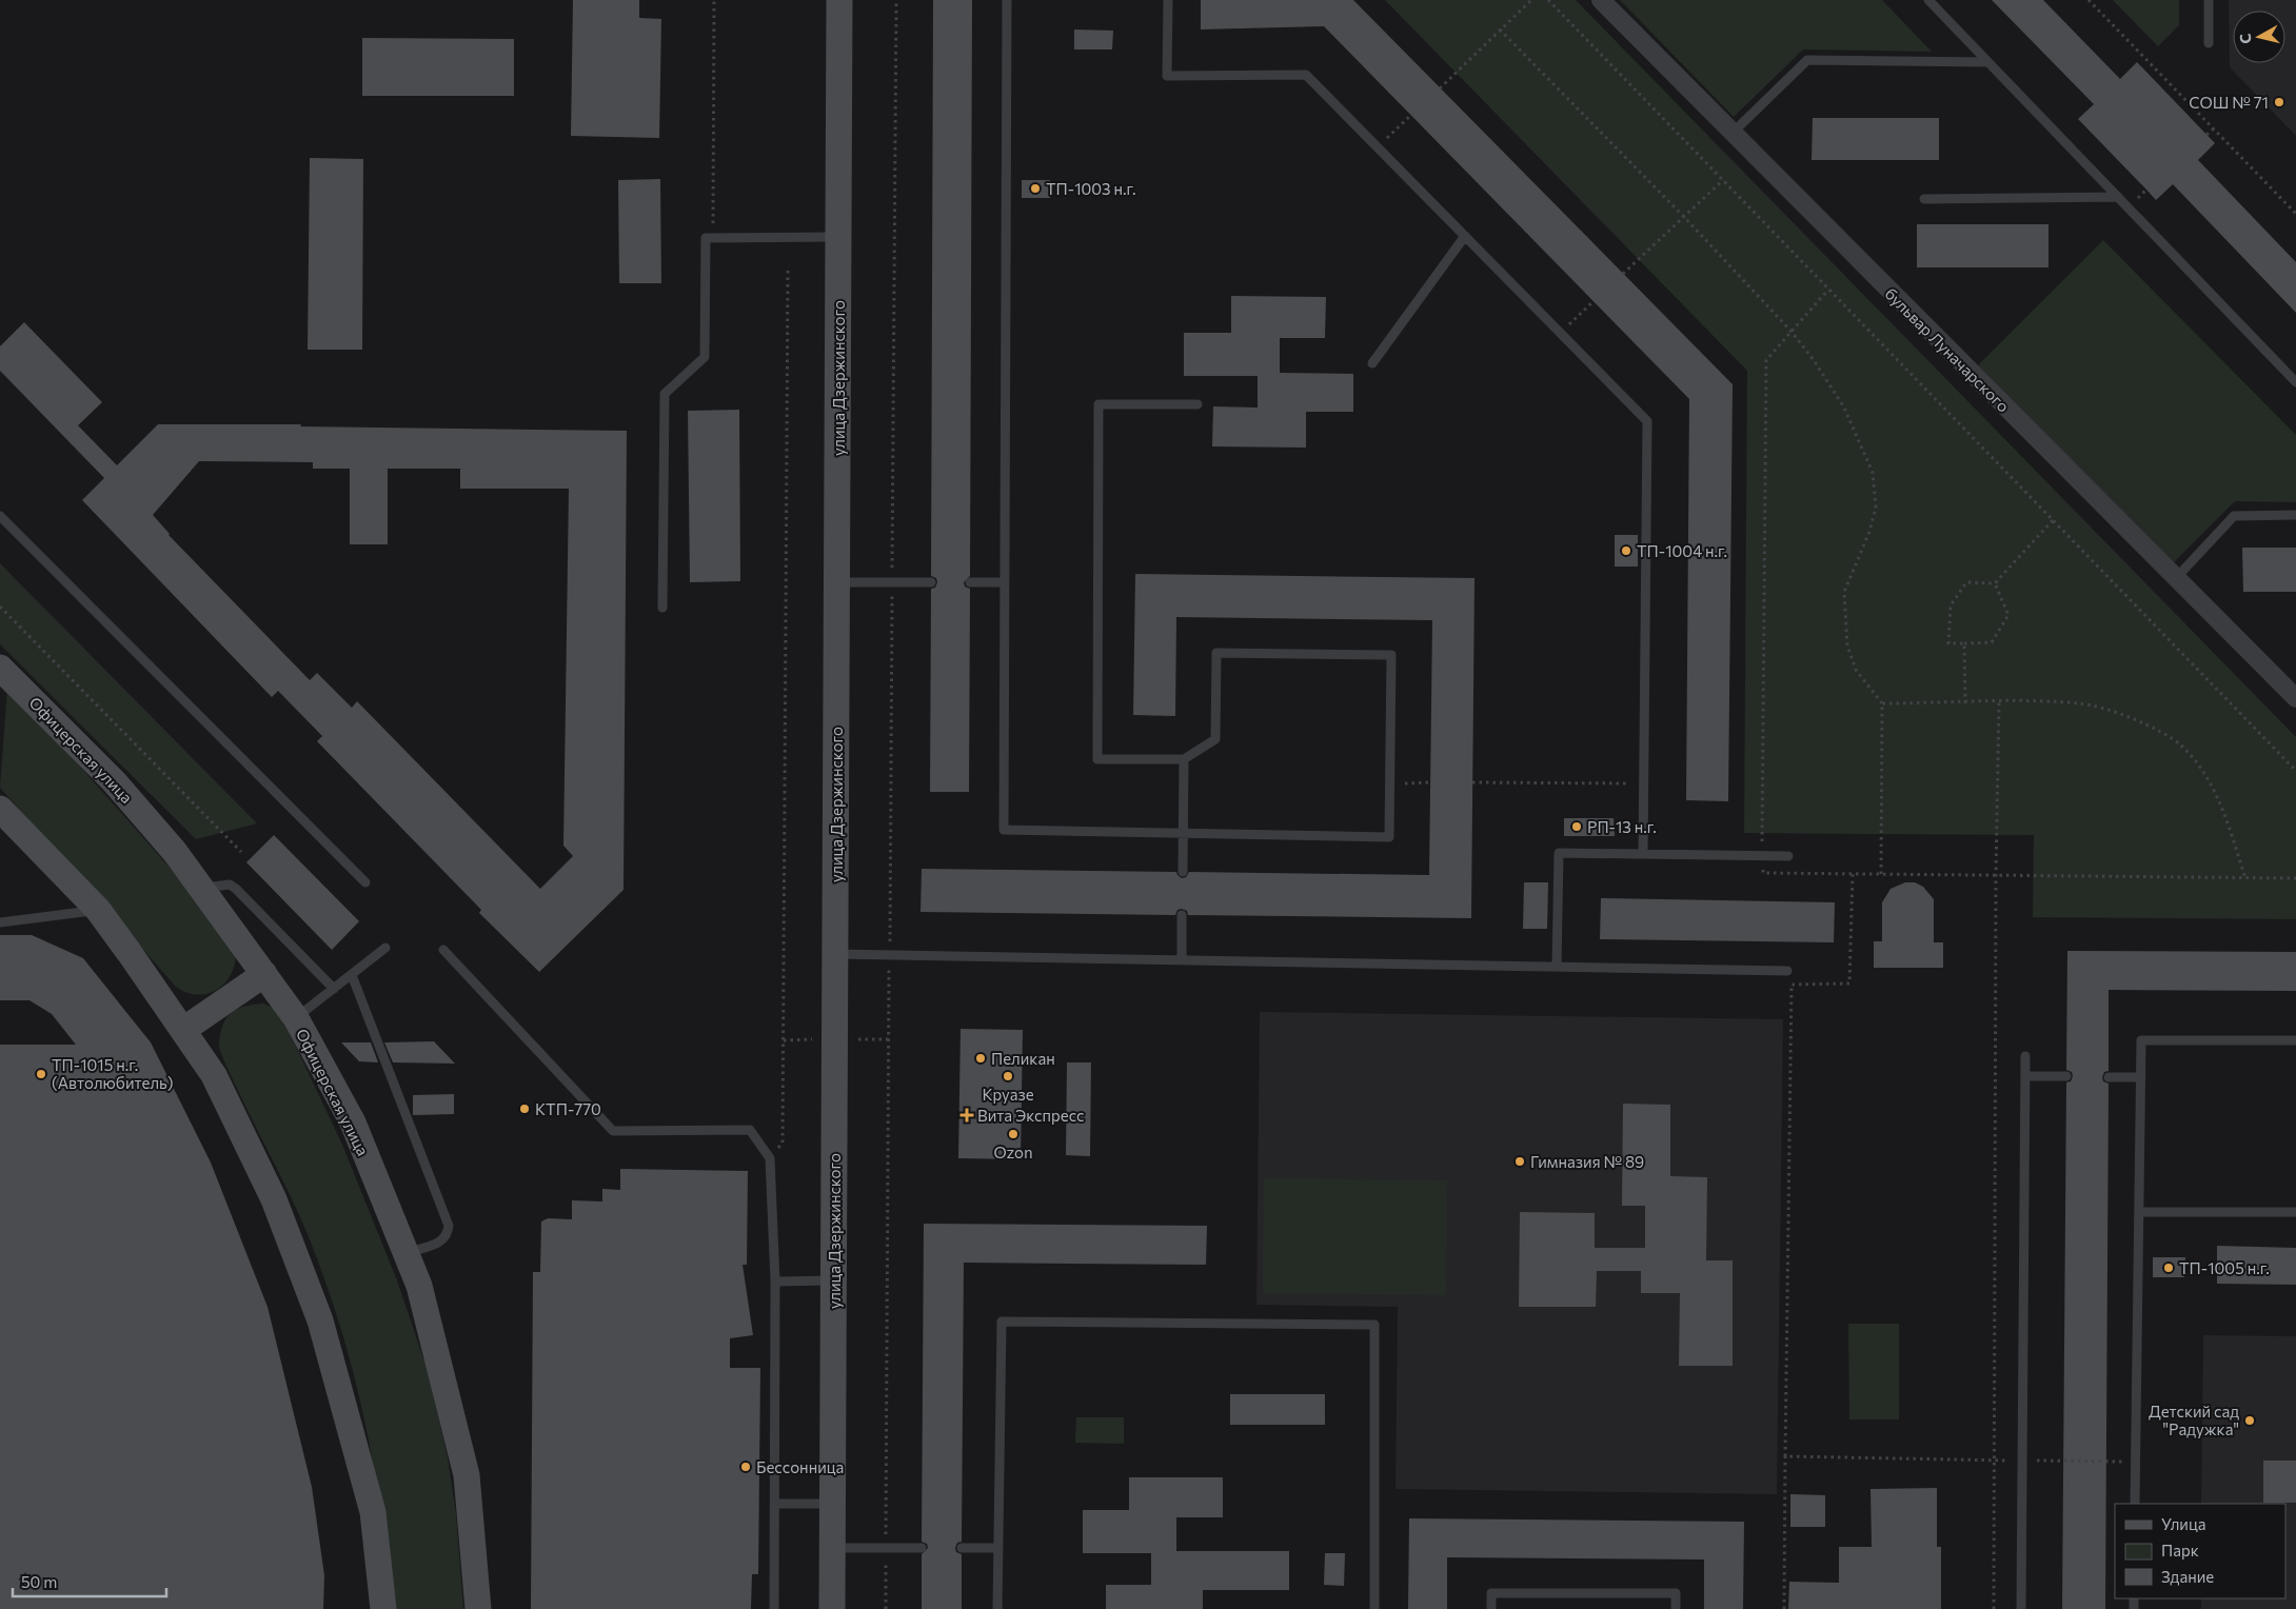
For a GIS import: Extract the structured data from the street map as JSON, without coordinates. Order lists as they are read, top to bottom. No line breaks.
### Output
{"streets":{"main road":["улица Дзержинского","Офицерская улица"],"street":["бульвар Луначарского"]},"places":{"other":["СОШ № 71","ТП-1003 н.г.","ТП-1004 н.г.","РП-13 н.г.","Пеликан","ТП-1015 н.г. (Автолюбитель)","Круазе","КТП-770","Ozon","Гимназия № 89","ТП-1005 н.г.","Детский сад \"Радужка\"","Бессонница"],"health":["Вита Экспресс"]},"legend":["Улица","Парк","Здание"],"scale_bar":"50 m","north":"left"}
